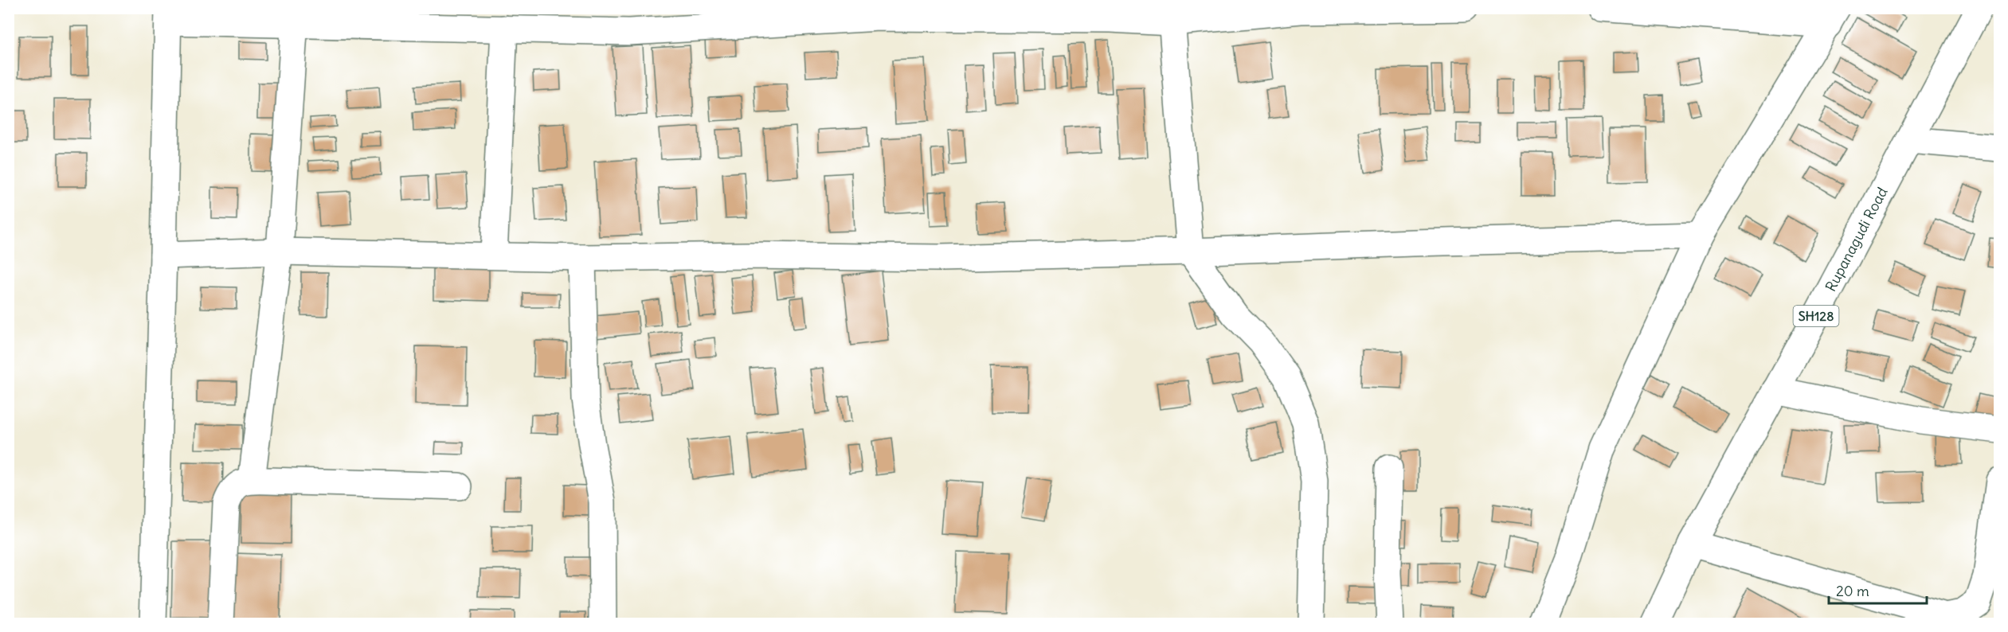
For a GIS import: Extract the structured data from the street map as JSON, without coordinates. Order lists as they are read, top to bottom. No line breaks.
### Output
{"streets":{"street":["Rupanagudi Road","SH128"]},"scale_bar":"20 m"}
